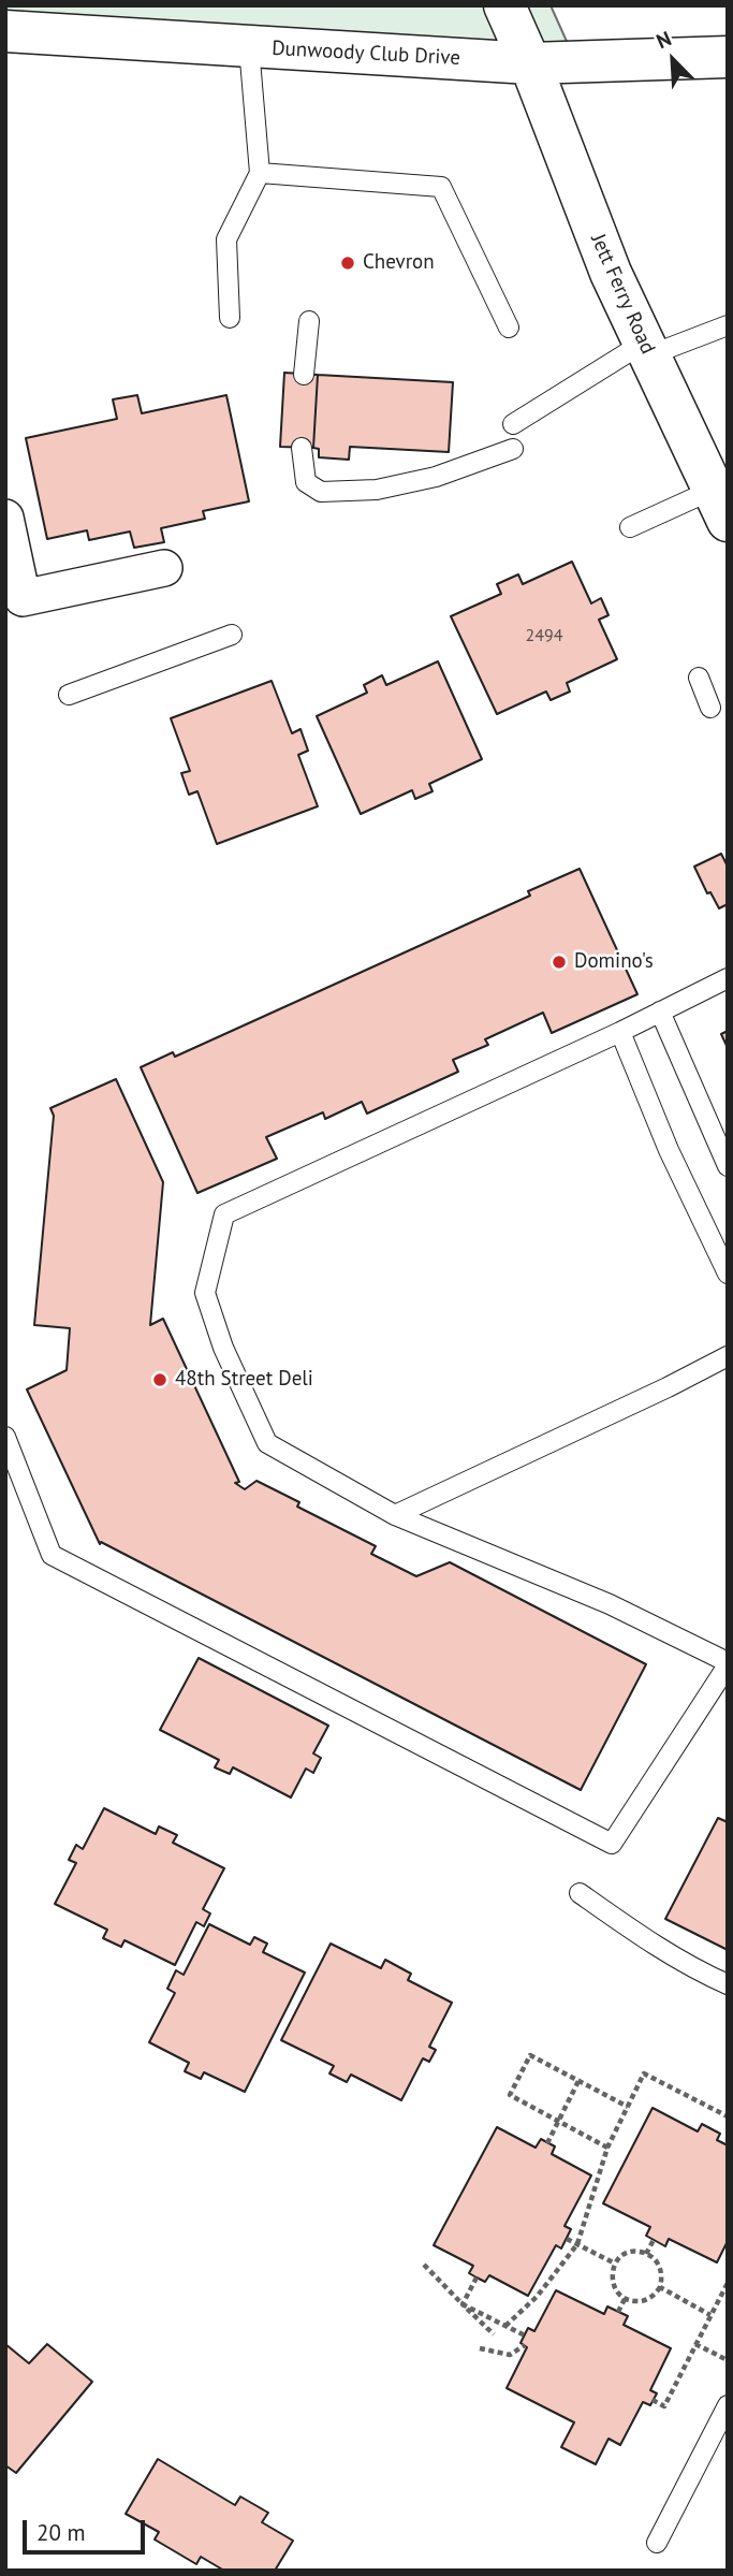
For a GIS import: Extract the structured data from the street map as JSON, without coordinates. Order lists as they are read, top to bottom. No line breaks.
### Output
{"streets":{"street":["Dunwoody Club Drive","Jett Ferry Road"]},"crossings":[["Dunwoody Club Drive","Jett Ferry Road"]],"places":["Chevron","Domino's","48th Street Deli"],"house_numbers":["2494"],"scale_bar":"20 m","north":"top left"}
